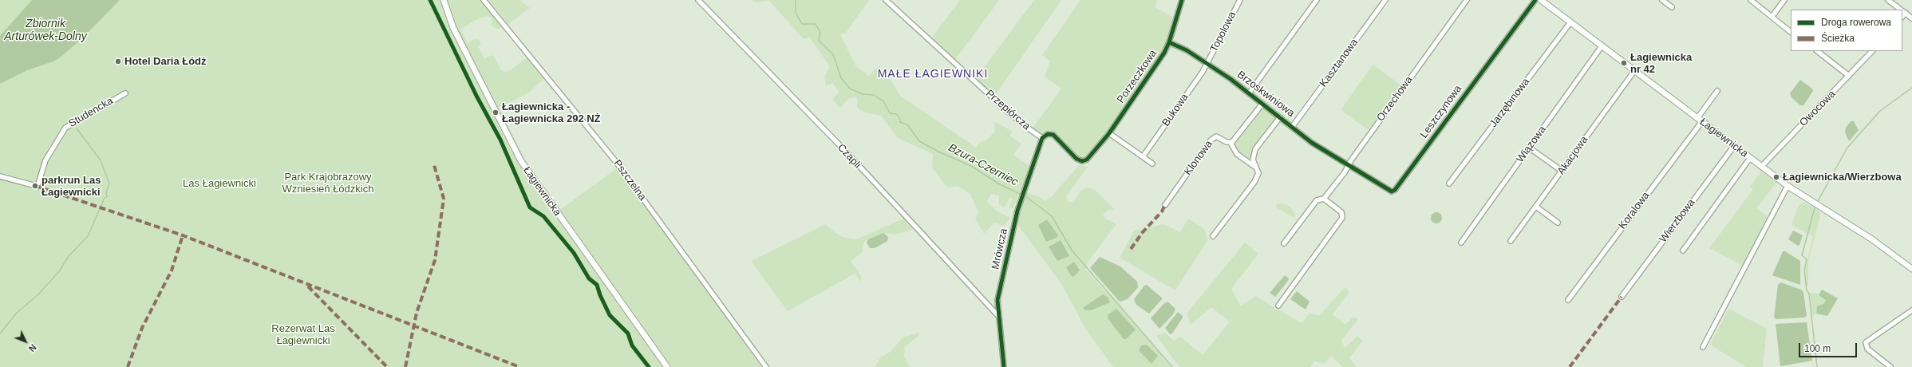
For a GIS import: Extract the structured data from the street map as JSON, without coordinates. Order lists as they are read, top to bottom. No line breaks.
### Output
{"streets":{"street":["Topolowa","Kasztanowa","Porzeczkowa","Brzoskwiniowa","Orzechowa","Jarzębinowa","Owocowa","Przepiórcza","Bukowa","Leszczynowa","Studencka","Łagiewnicka","Wiązowa","Akacjowa","Czapli","Klonowa","Pszczelna","Koralowa","Wierzbowa","Mrówcza"]},"crossings":[["Topolowa","Brzoskwiniowa"],["Topolowa","Bukowa"],["Kasztanowa","Brzoskwiniowa"],["Porzeczkowa","Brzoskwiniowa"],["Porzeczkowa","Przepiórcza"],["Porzeczkowa","Mrówcza"],["Brzoskwiniowa","Orzechowa"],["Brzoskwiniowa","Bukowa"],["Brzoskwiniowa","Leszczynowa"],["Brzoskwiniowa","Klonowa"],["Orzechowa","Leszczynowa"],["Jarzębinowa","Łagiewnicka"],["Owocowa","Łagiewnicka"],["Przepiórcza","Mrówcza"],["Łagiewnicka","Wiązowa"],["Łagiewnicka","Akacjowa"],["Łagiewnicka","Koralowa"],["Łagiewnicka","Wierzbowa"],["Czapli","Mrówcza"]],"districts":["MAŁE ŁAGIEWNIKI"],"water":["Zbiornik Arturówek-Dolny","Bzura-Czerniec"],"parks":["Park Krajobrazowy Wzniesień Łódzkich","Las Łagiewnicki","Rezerwat Las Łagiewnicki"],"places":["Hotel Daria Łódż","Łagiewnicka nr 42","Łagiewnicka - Łagiewnicka 292 NŻ","Łagiewnicka/Wierzbowa","parkrun Las Łagiewnicki"],"legend":["Droga rowerowa","Ścieżka"],"scale_bar":"100 m","north":"bottom right"}
